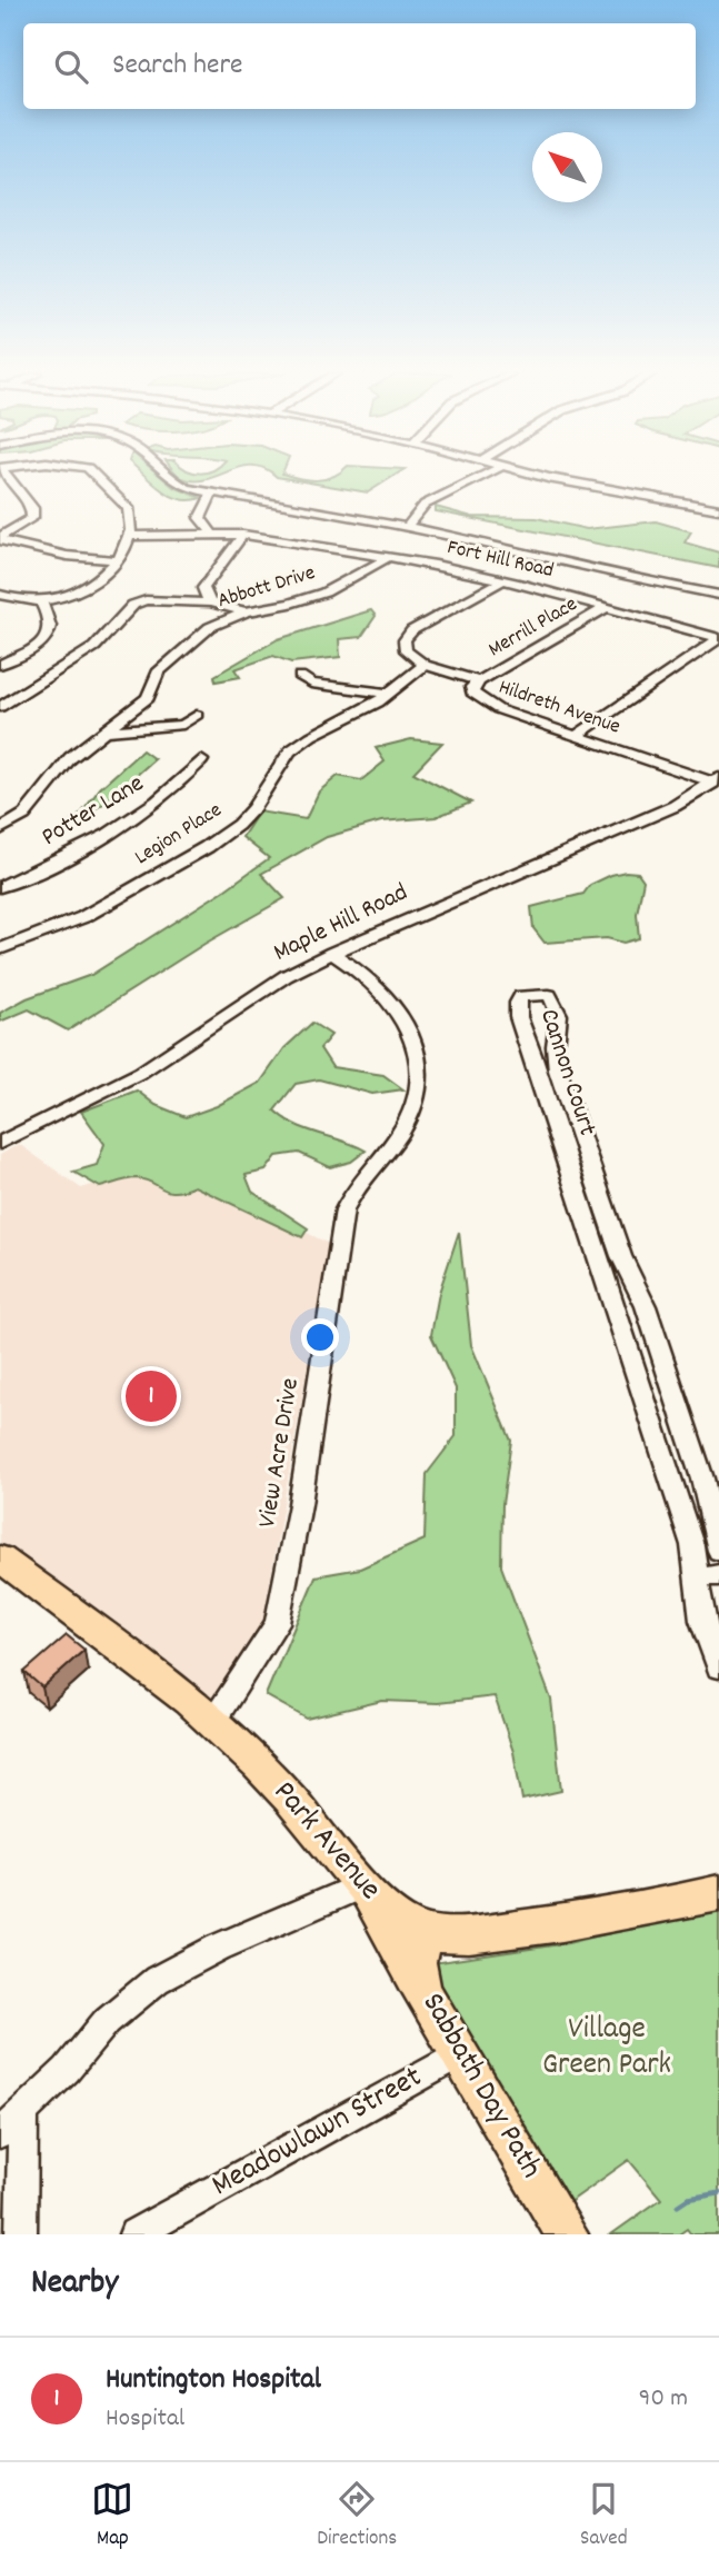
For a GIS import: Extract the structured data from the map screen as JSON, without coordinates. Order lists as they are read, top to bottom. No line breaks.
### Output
{"streets":{"main road":["Park Avenue","Sabbath Day Path"],"street":["Fort Hill Road","Abbott Drive","Merrill Place","Hildreth Avenue","Potter Lane","Legion Place","Maple Hill Road","Cannon Court","View Acre Drive","Meadowlawn Street"]},"crossings":[["Fort Hill Road","Abbott Drive"],["Fort Hill Road","Merrill Place"],["Merrill Place","Hildreth Avenue"],["Hildreth Avenue","Legion Place"],["Hildreth Avenue","Maple Hill Road"],["Maple Hill Road","View Acre Drive"],["View Acre Drive","Park Avenue"],["Park Avenue","Sabbath Day Path"],["Sabbath Day Path","Meadowlawn Street"]],"parks":["Village Green Park"],"north":"top left","page":{"search":"Search here","pins":"1","heading":"Nearby","list":[{"mark":"1","name":"Huntington Hospital","note":"Hospital","value":"90 m"}],"nav":["Map","Directions","Saved"]}}
